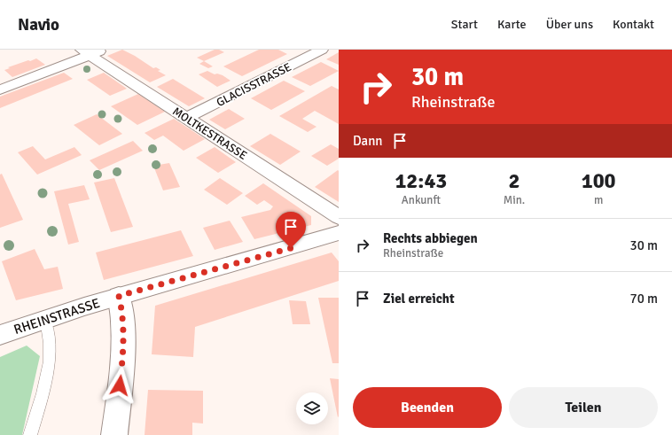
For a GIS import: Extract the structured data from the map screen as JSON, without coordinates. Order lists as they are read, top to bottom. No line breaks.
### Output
{"streets":{"street":["GLACISSTRASSE","MOLTKESTRASSE","RHEINSTRASSE"]},"crossings":[["GLACISSTRASSE","MOLTKESTRASSE"]],"page":{"header":"Navio","nav":["Start","Karte","Über uns","Kontakt"],"turn":["30 m","Rheinstraße"],"then":"Dann","eta":["12:43","Ankunft","2","Min.","100","m"],"list":[{"name":"Rechts abbiegen","note":"Rheinstraße","value":"30 m"},{"name":"Ziel erreicht","value":"70 m"}],"buttons":["Beenden","Teilen"]}}
